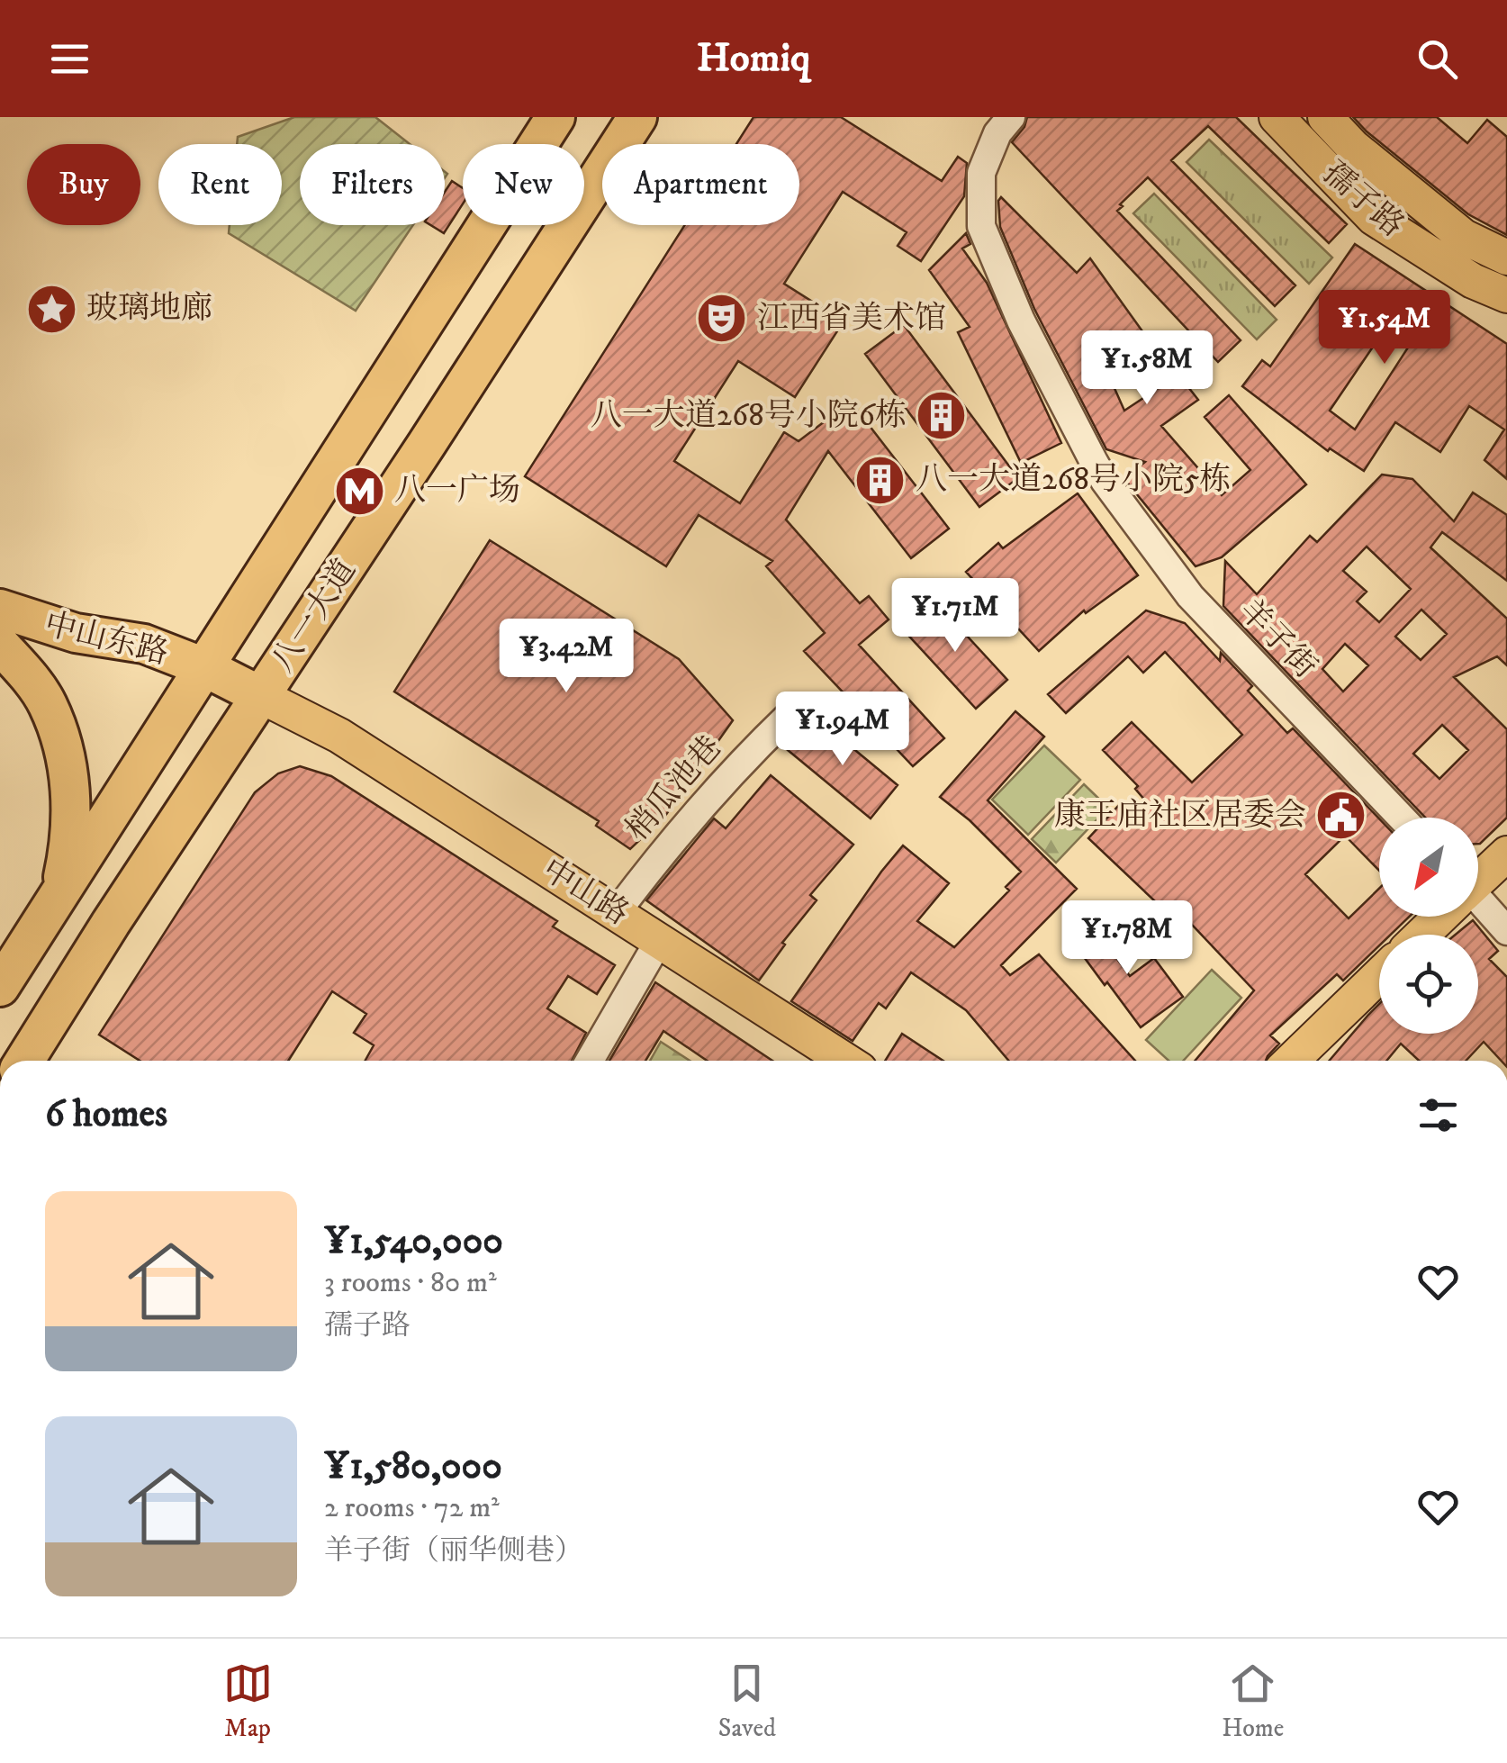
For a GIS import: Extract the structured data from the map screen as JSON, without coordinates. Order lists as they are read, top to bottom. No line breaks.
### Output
{"streets":{"highway":["八一大道","中山东路"],"main road":["孺子路","中山路"],"street":["羊子街","梢瓜池巷"]},"crossings":[["八一大道","中山东路"],["中山东路","中山路"],["梢瓜池巷","中山路"]],"places":{"place":["玻璃地廊"],"theatre":["江西省美术馆"],"building":["八一大道268号小院6栋","八一大道268号小院5栋"],"metro station":["八一广场"],"public building":["康王庙社区居委会"]},"north":"bottom left","page":{"header":"Homiq","chip":["Buy","Rent","Filters","New","Apartment"],"price":["¥1.54M","¥1.58M","¥1.71M","¥3.42M","¥1.94M","¥1.78M"],"heading":"6 homes","list":[{"name":"¥1,540,000","note":"3 rooms · 80 m² · 孺子路"},{"name":"¥1,580,000","note":"2 rooms · 72 m² · 羊子街（丽华侧巷）"}],"tabs":["Map","Saved","Home"]}}
